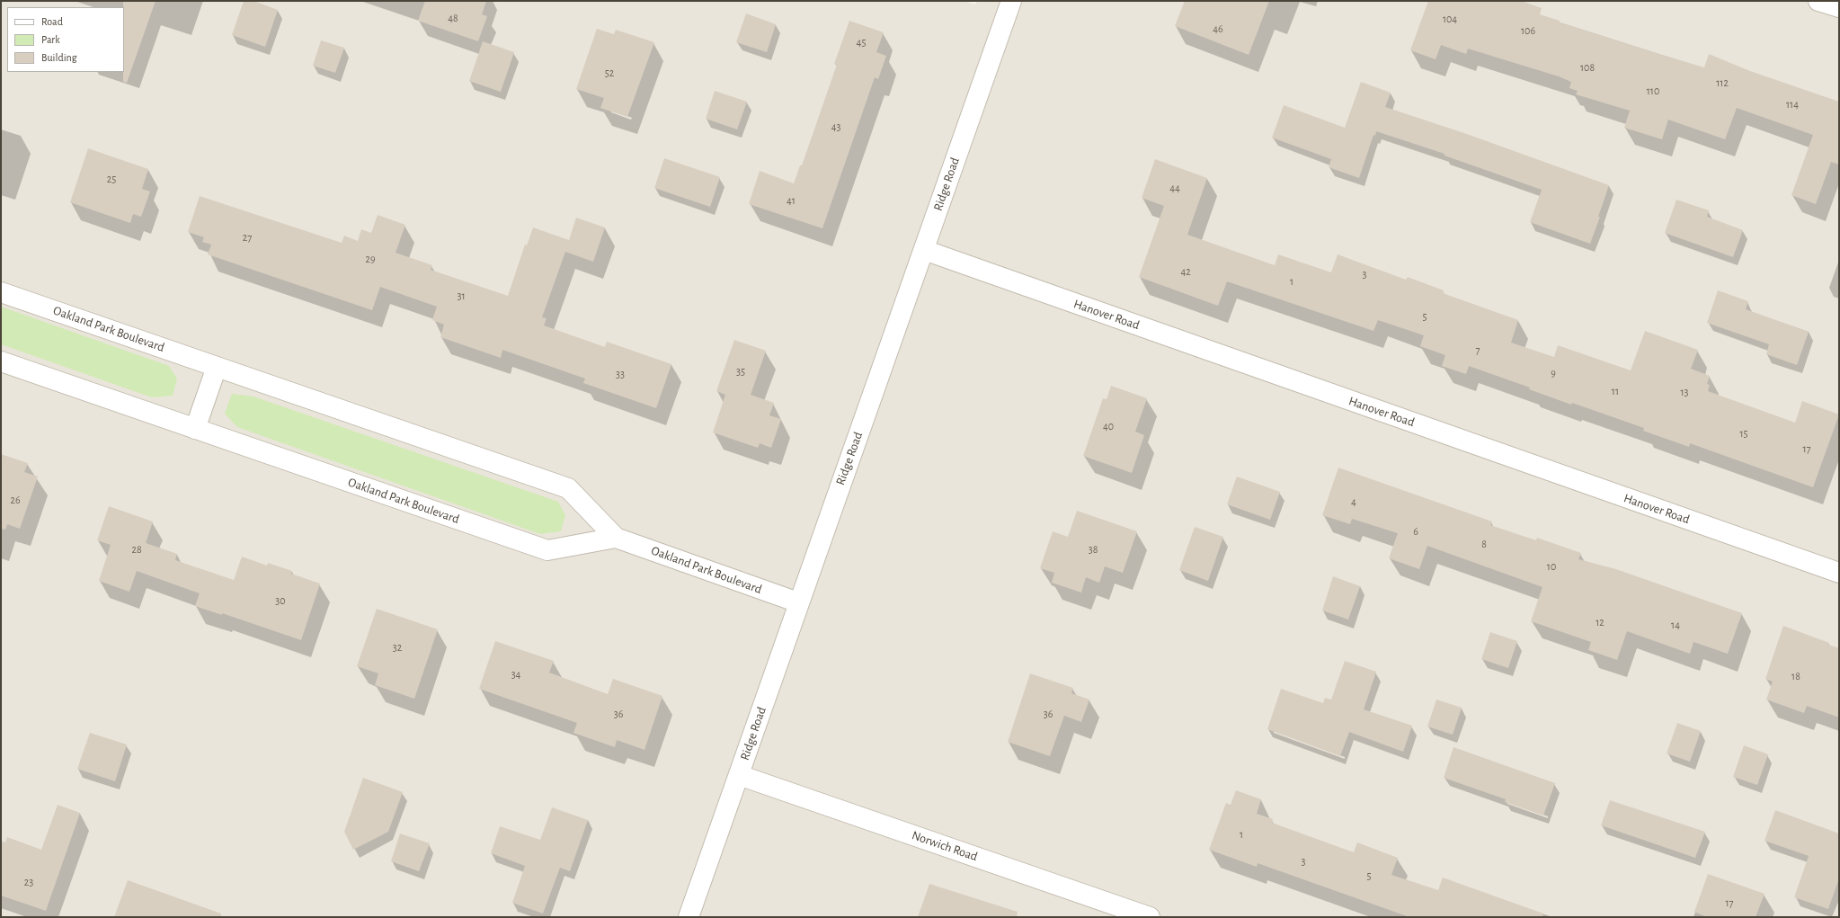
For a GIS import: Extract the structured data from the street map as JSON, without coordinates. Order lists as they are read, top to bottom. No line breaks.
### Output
{"streets":{"street":["Ridge Road","Hanover Road","Oakland Park Boulevard","Norwich Road"]},"crossings":[["Ridge Road","Hanover Road"],["Ridge Road","Oakland Park Boulevard"],["Ridge Road","Norwich Road"]],"house_numbers":["48","104","46","106","45","108","52","112","110","114","43","25","44","41","27","29","42","3","1","31","5","7","35","9","33","11","13","40","15","17","26","4","6","8","28","38","10","30","12","14","32","34","18","36","36","1","3","5","23","17"],"legend":["Road","Park","Building"]}
